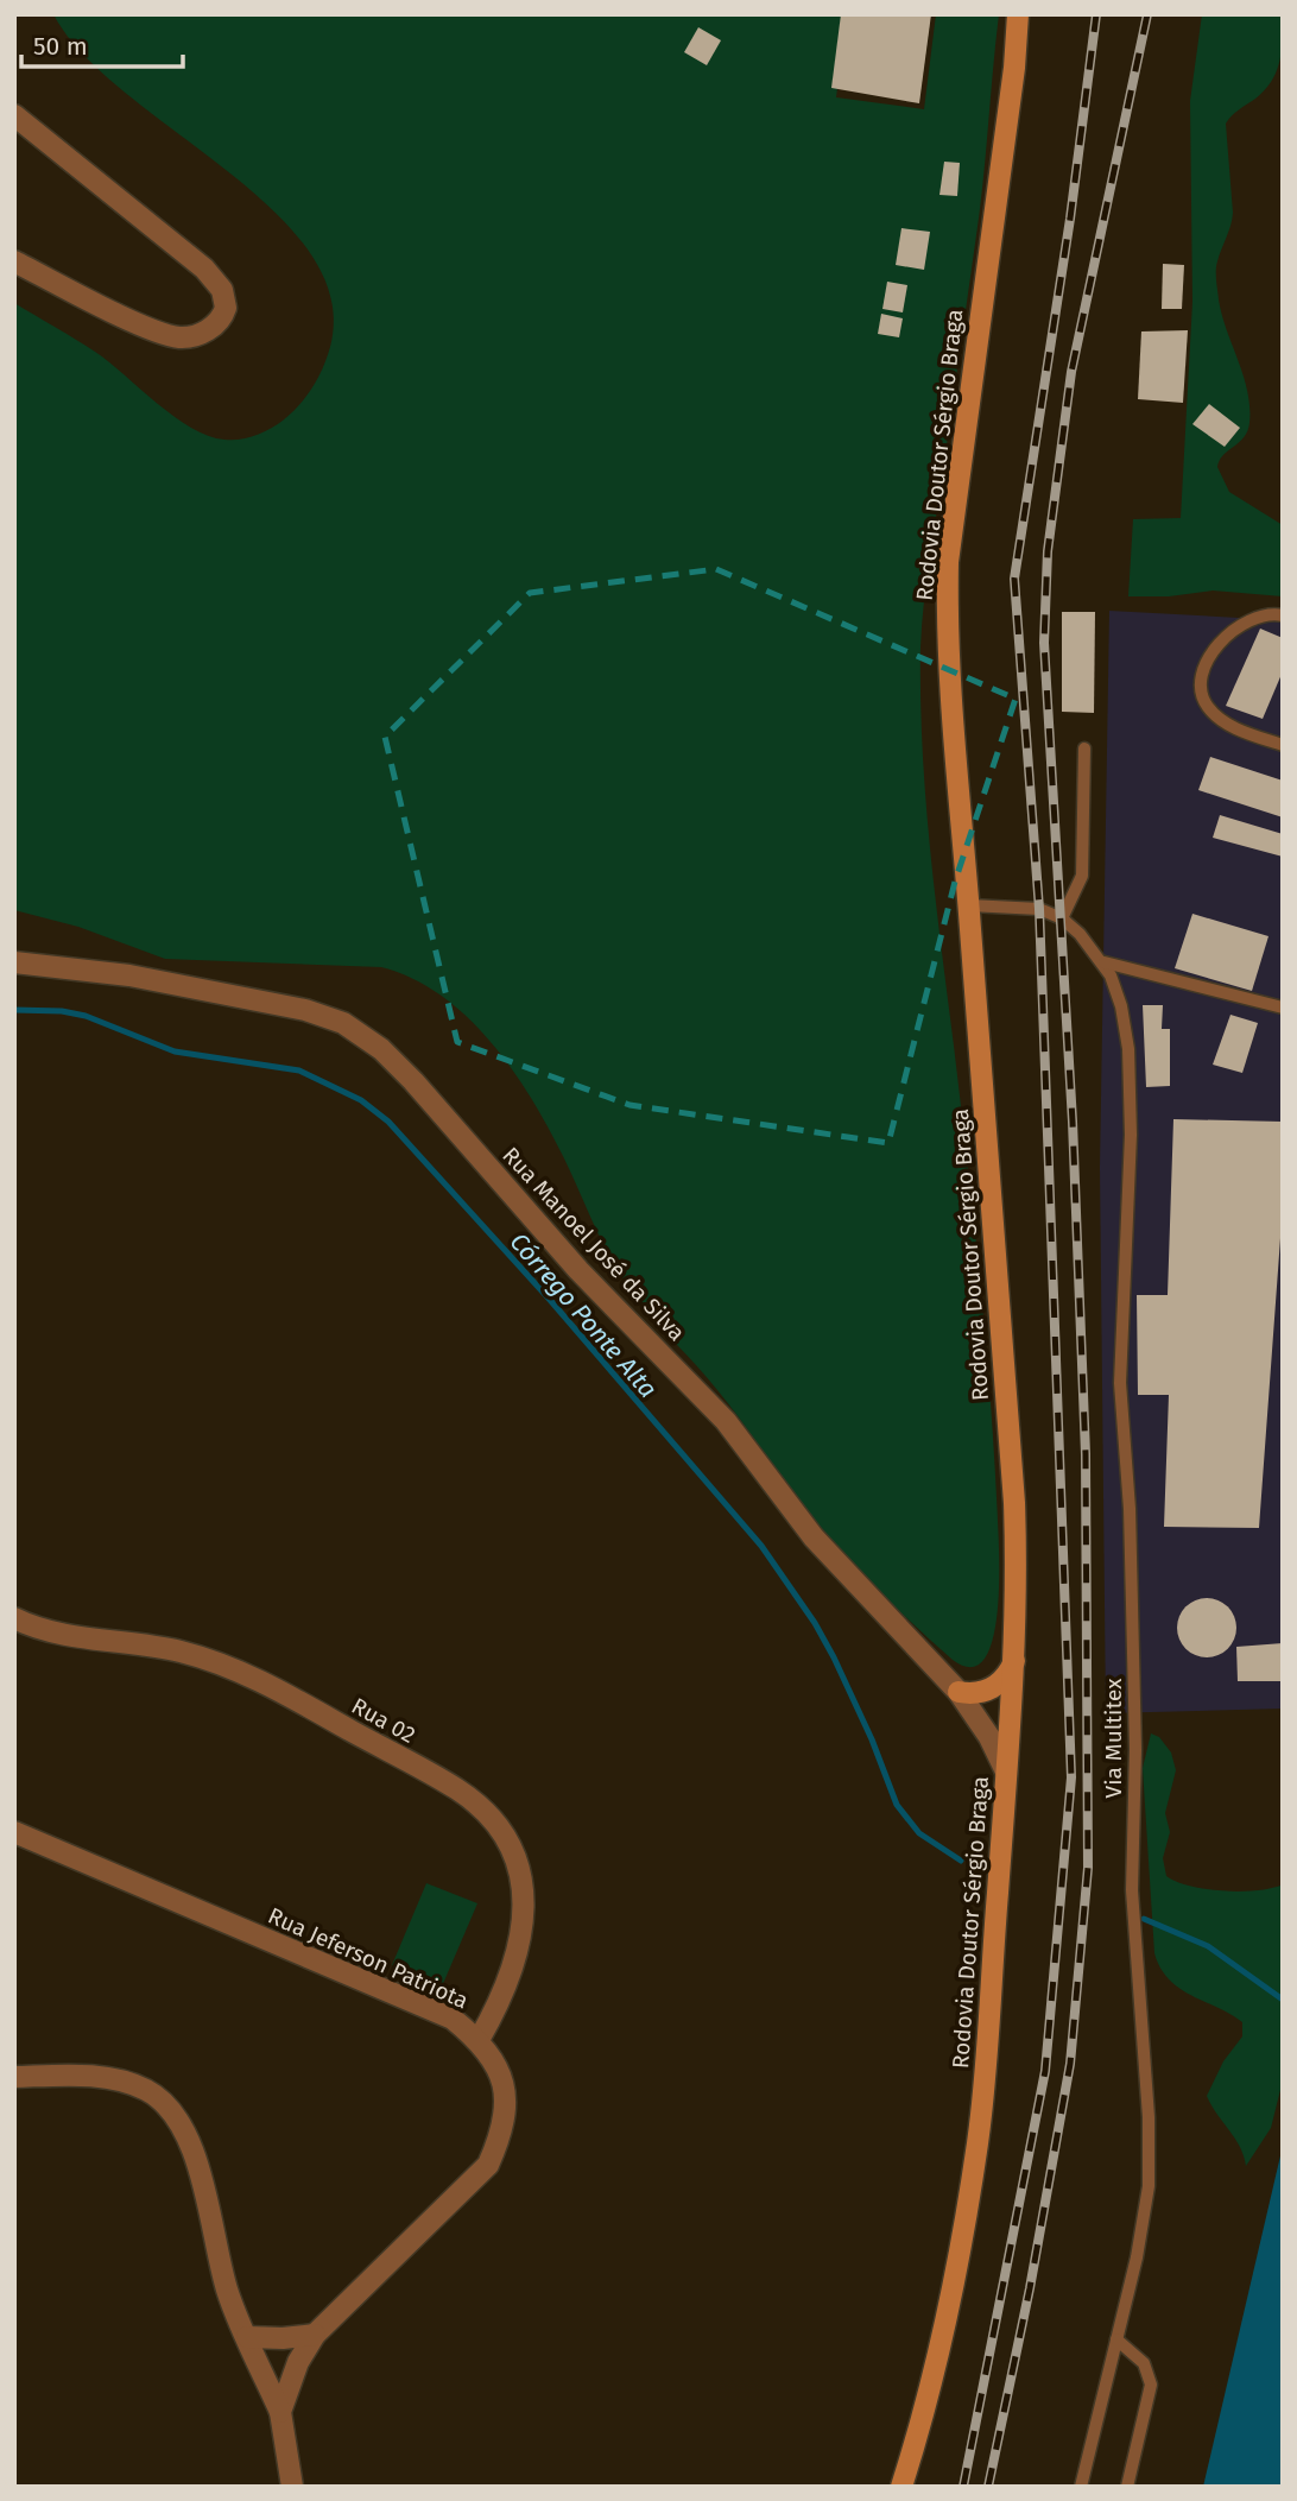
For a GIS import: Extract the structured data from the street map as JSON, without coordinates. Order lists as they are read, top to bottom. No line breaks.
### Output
{"streets":{"main road":["Rodovia Doutor Sérgio Braga"],"street":["Rua Manoel José da Silva","Rua 02","Rua Jeferson Patriota"],"lane":["Via Multitex"]},"crossings":[["Rodovia Doutor Sérgio Braga","Rua Manoel José da Silva"],["Rua 02","Rua Jeferson Patriota"]],"water":["Córrego Ponte Alta"],"scale_bar":"50 m"}
